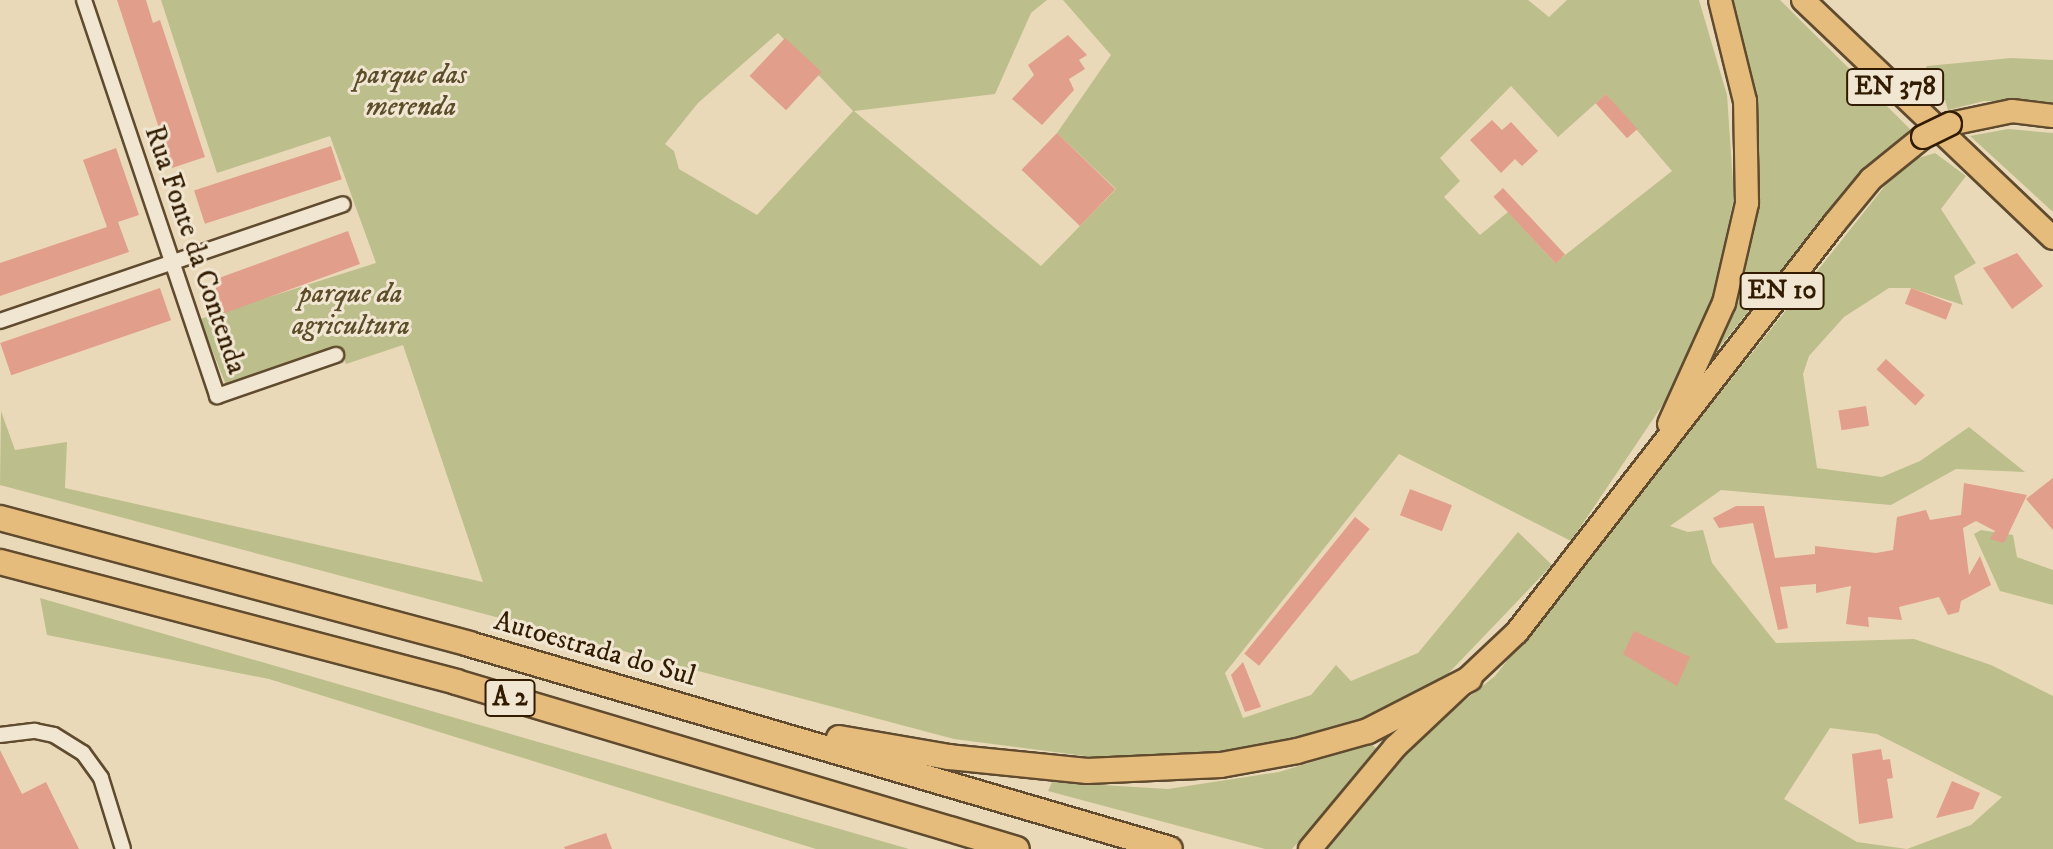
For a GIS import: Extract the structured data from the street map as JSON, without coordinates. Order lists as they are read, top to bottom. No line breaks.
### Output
{"streets":{"highway":["Autoestrada do Sul","A 2"],"main road":["EN 378","EN 10"],"street":["Rua Fonte da Contenda"]},"parks":["parque das merenda","parque da agricultura"]}
